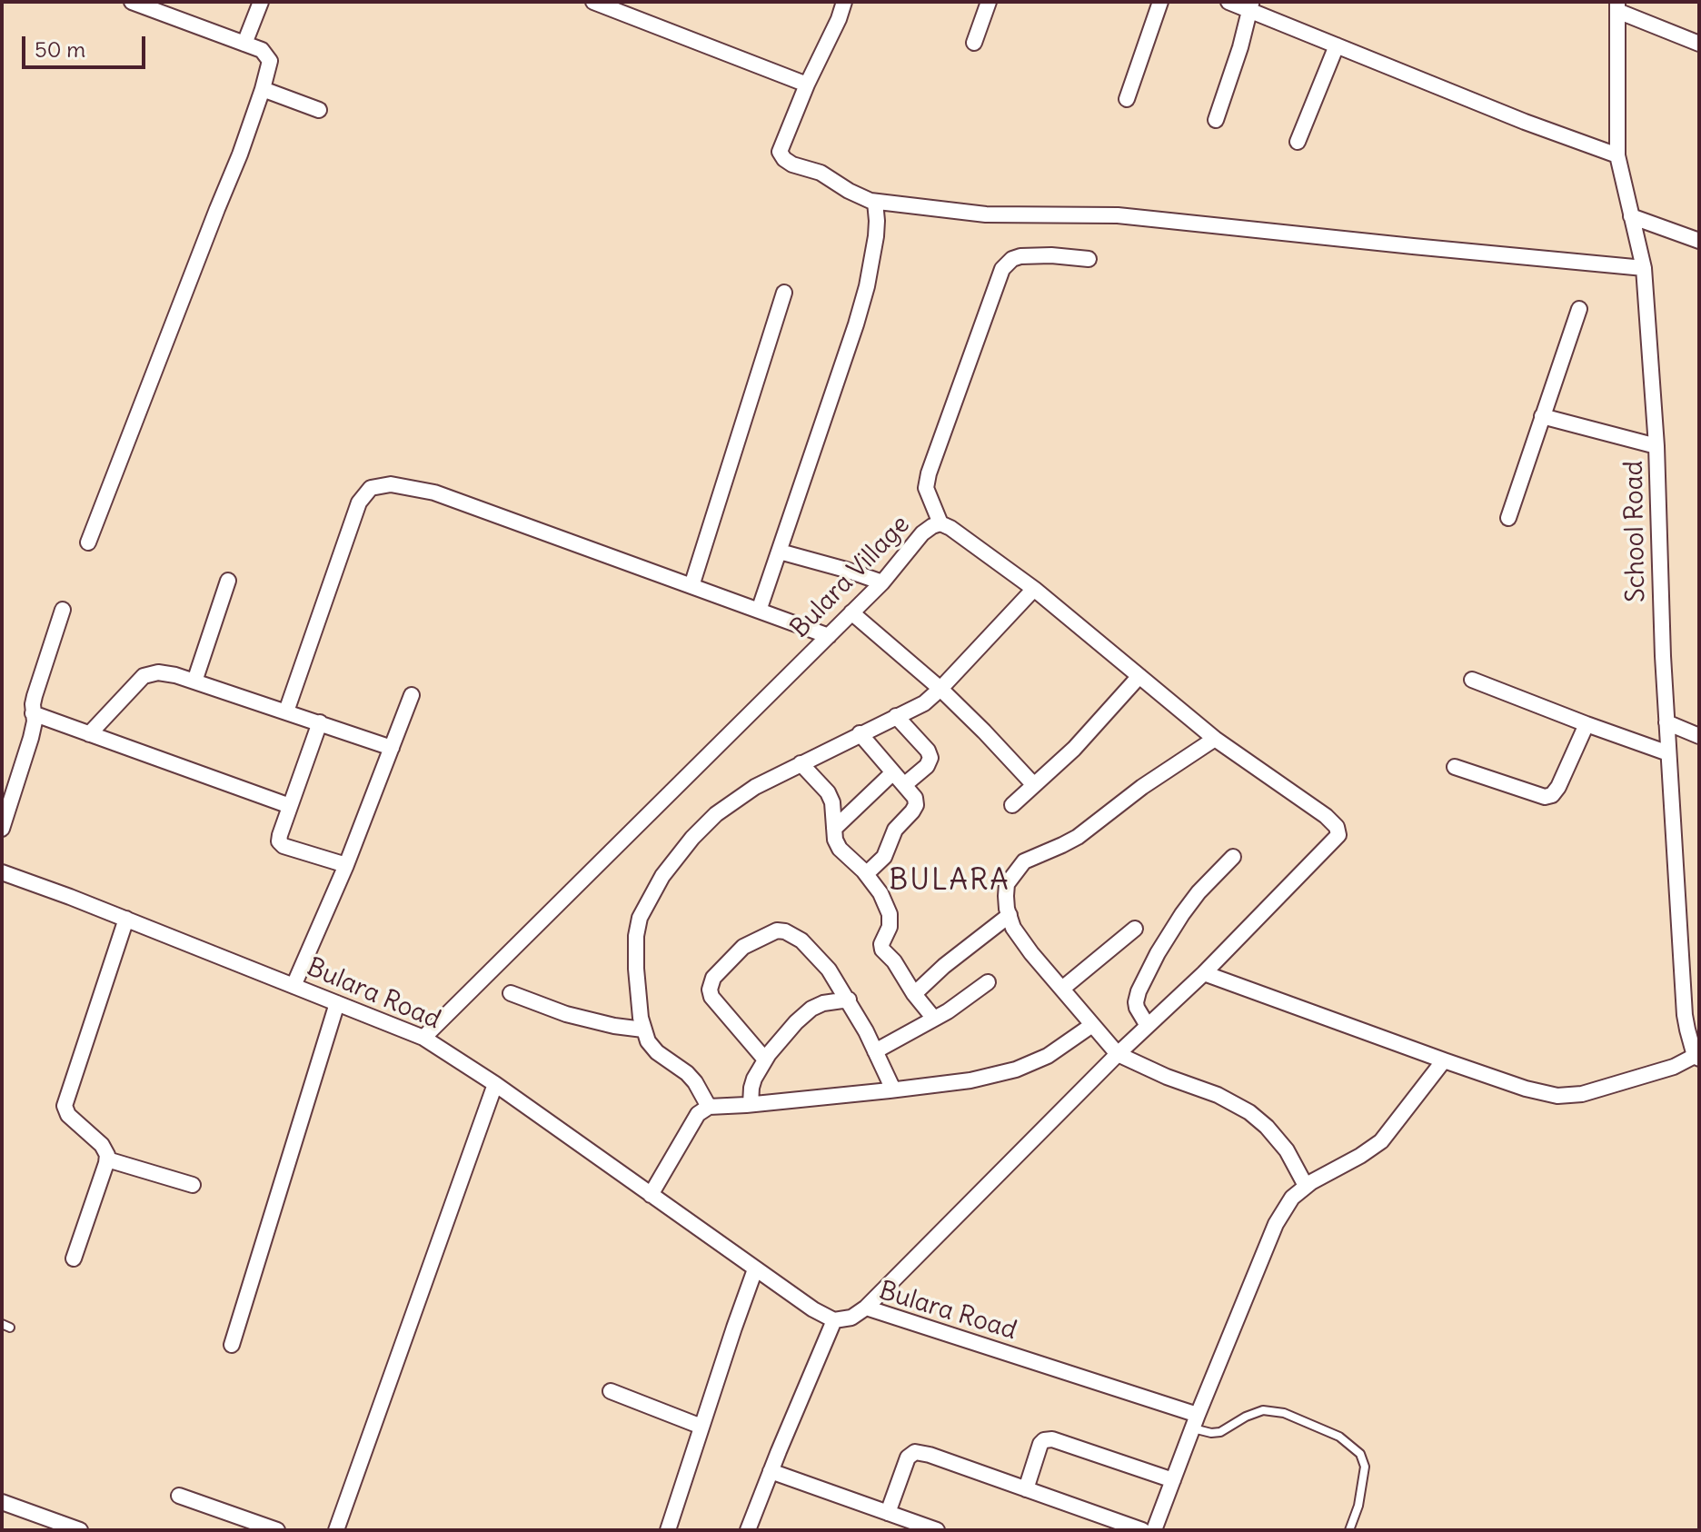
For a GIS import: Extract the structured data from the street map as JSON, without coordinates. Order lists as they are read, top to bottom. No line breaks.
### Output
{"streets":{"street":["School Road","Bulara Village","Bulara Road"]},"crossings":[["Bulara Village","Bulara Road"]],"districts":["BULARA"],"scale_bar":"50 m"}
